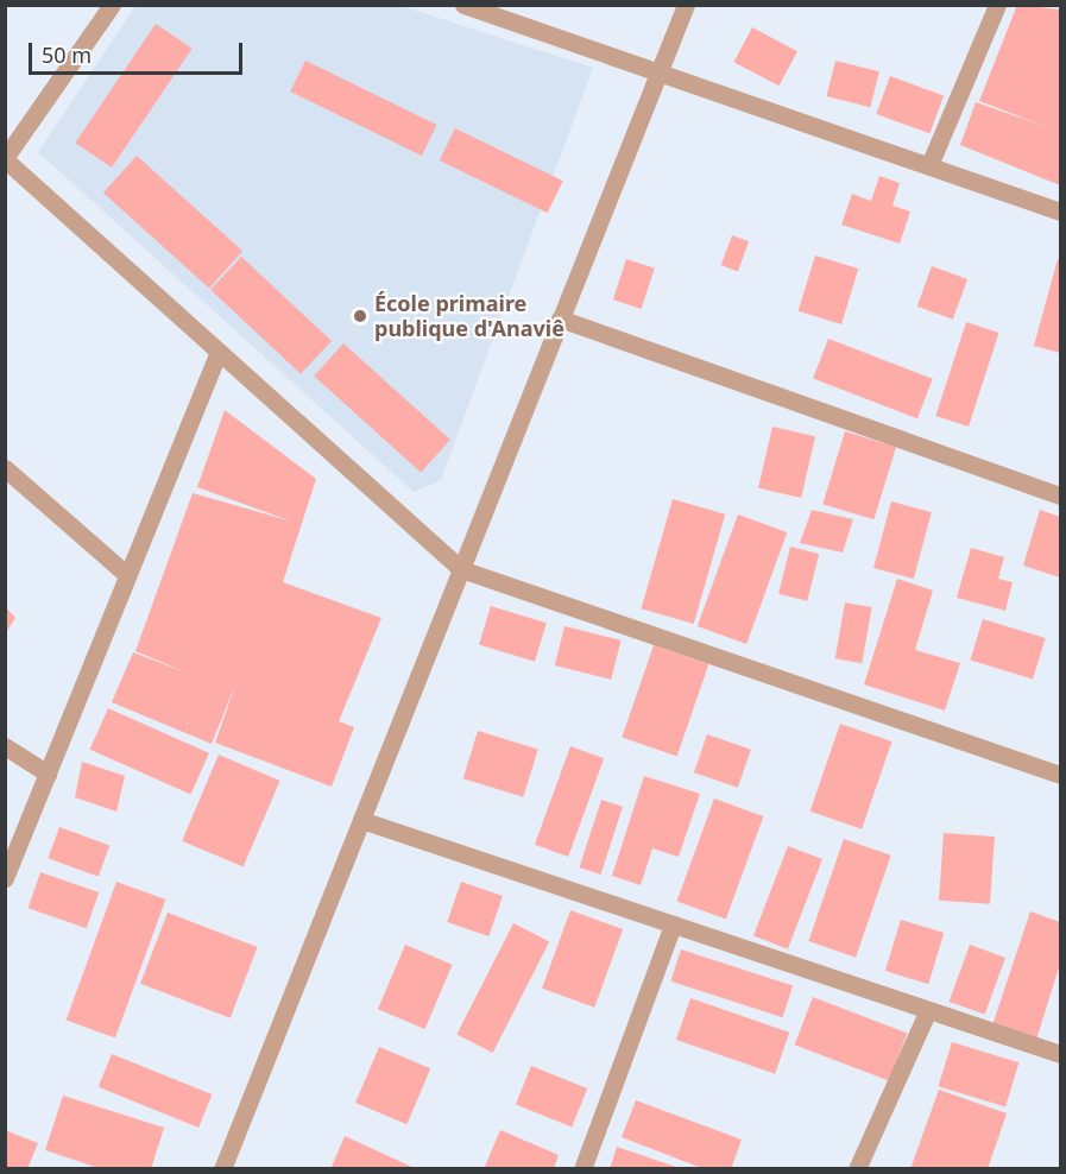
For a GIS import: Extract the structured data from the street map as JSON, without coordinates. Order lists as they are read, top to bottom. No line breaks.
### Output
{"places":["École primaire publique d'Anaviê"],"scale_bar":"50 m"}
